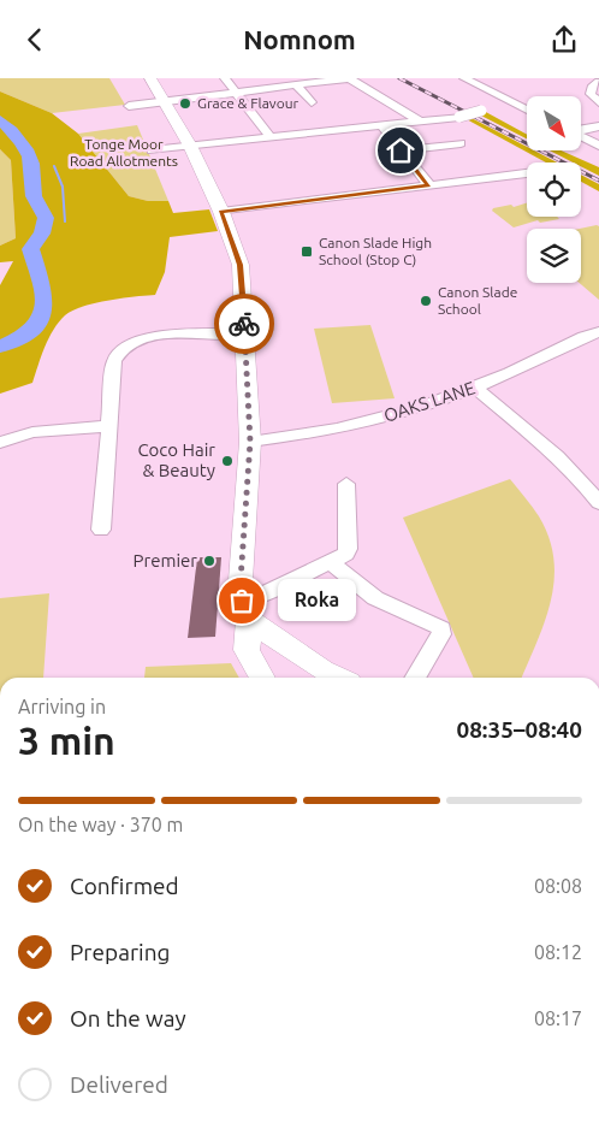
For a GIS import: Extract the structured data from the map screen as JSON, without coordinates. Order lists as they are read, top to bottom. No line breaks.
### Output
{"streets":{"street":["OAKS LANE"]},"parks":["Tonge Moor Road Allotments"],"places":{"other":["Grace & Flavour","Canon Slade School","Coco Hair & Beauty","Premier","Roka"],"transit":["Canon Slade High School (Stop C)"]},"north":"bottom right","page":{"header":"Nomnom","bubble":"Roka","heading":["3 min","Arriving in","08:35–08:40"],"bar":"On the way · 370 m","list":[["Confirmed","08:08"],["Preparing","08:12"],["On the way","08:17"],"Delivered"]}}
